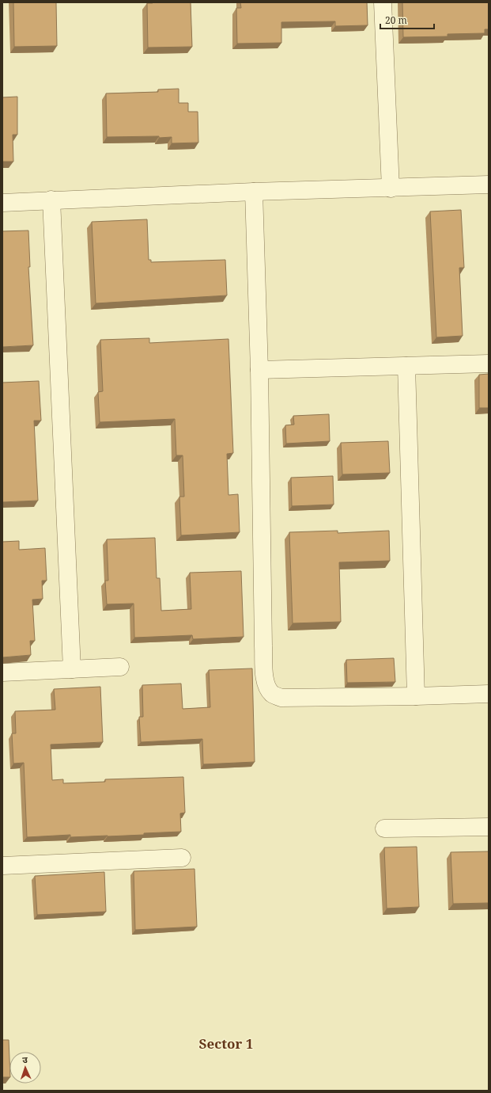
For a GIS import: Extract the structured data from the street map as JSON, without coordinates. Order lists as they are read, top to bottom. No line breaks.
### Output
{"districts":["Sector 1"],"scale_bar":"20 m","north":"top"}
